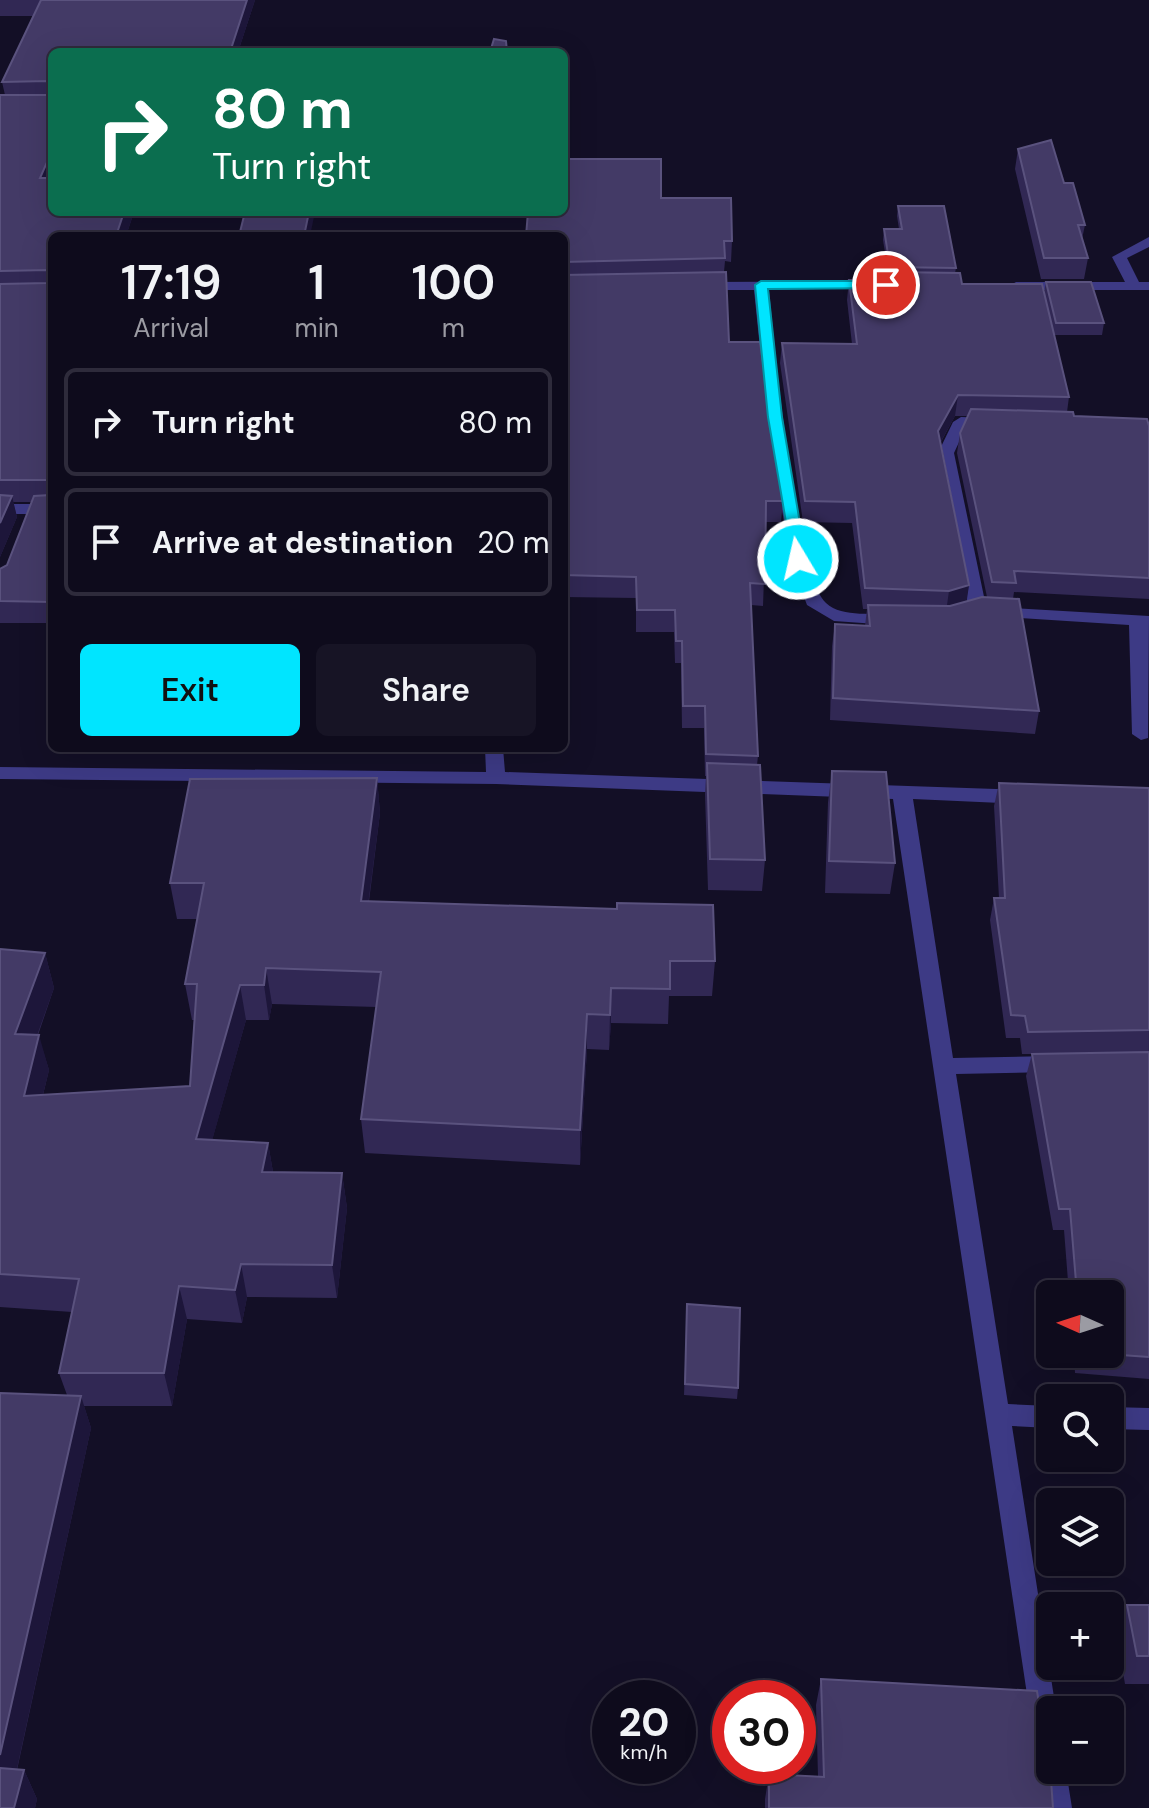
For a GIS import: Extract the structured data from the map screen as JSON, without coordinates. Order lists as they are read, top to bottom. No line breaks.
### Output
{"north":"left","page":{"turn":["80 m","Turn right"],"eta":["17:19","Arrival","1","min","100","m"],"list":[{"name":"Turn right","value":"80 m"},{"name":"Arrive at destination","value":"20 m"}],"buttons":["Exit","Share"],"map_buttons":["+","−"],"speed":"20 km/h","limit":"30"}}
